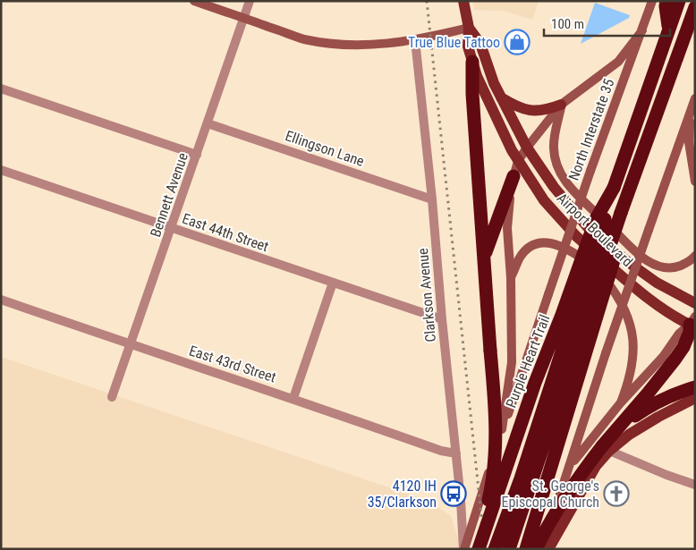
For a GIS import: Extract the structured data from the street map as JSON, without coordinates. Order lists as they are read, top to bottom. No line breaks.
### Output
{"streets":{"highway":["Purple Heart Trail"],"main road":["North Interstate 35","Airport Boulevard"],"street":["Ellingson Lane","Bennett Avenue","East 44th Street","Clarkson Avenue","East 43rd Street"]},"crossings":[["North Interstate 35","Clarkson Avenue"],["Ellingson Lane","Bennett Avenue"],["Ellingson Lane","Clarkson Avenue"],["Bennett Avenue","East 44th Street"],["Bennett Avenue","East 43rd Street"],["East 44th Street","Clarkson Avenue"],["Clarkson Avenue","East 43rd Street"]],"places":{"shop":["True Blue Tattoo"],"bus stop":["4120 IH 35/Clarkson"],"church":["St. George's Episcopal Church"]},"scale_bar":"100 m"}
